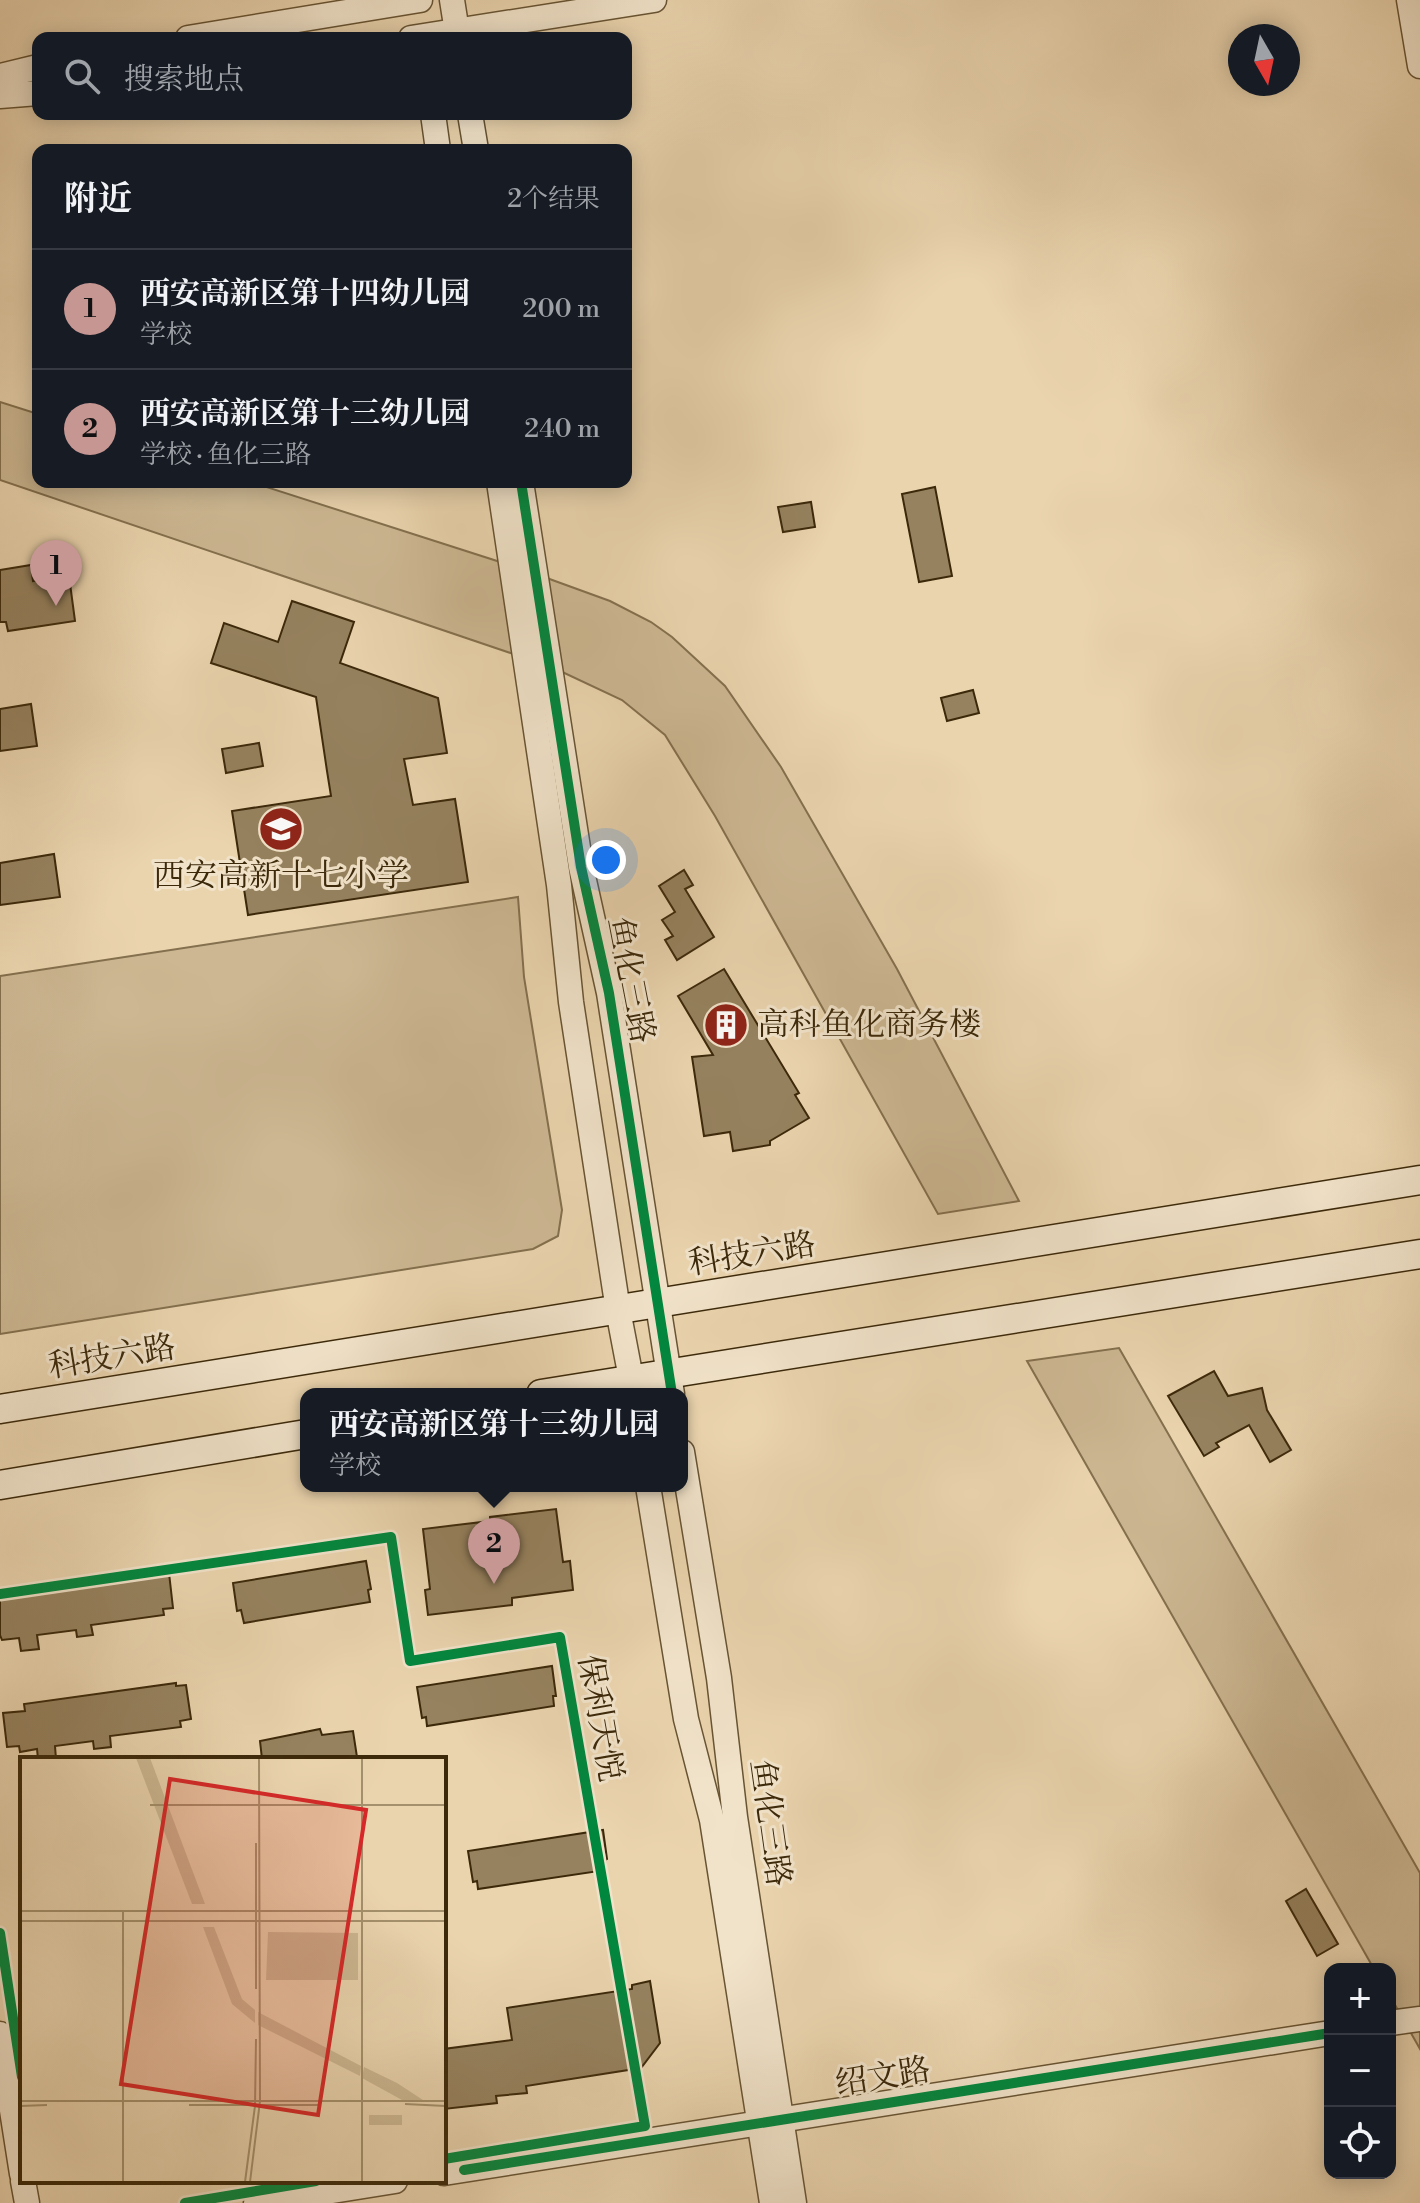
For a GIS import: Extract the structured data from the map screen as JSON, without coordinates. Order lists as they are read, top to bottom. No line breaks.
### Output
{"streets":{"main road":["科技六路"],"street":["鱼化三路","绍文路"],"cycle path":["保利天悦"]},"crossings":[["鱼化三路","科技六路"],["鱼化三路","绍文路"]],"places":{"school or university":["西安高新十七小学"],"building":["高科鱼化商务楼"]},"north":"bottom","page":{"search":"搜索地点","heading":["附近","2个结果"],"list":[{"mark":"1","name":"西安高新区第十四幼儿园","note":"学校","value":"200 m"},{"mark":"2","name":"西安高新区第十三幼儿园","note":"学校 · 鱼化三路","value":"240 m"}],"pins":["1","2"],"popup":["西安高新区第十三幼儿园","学校"],"map_buttons":["+","−"]}}
